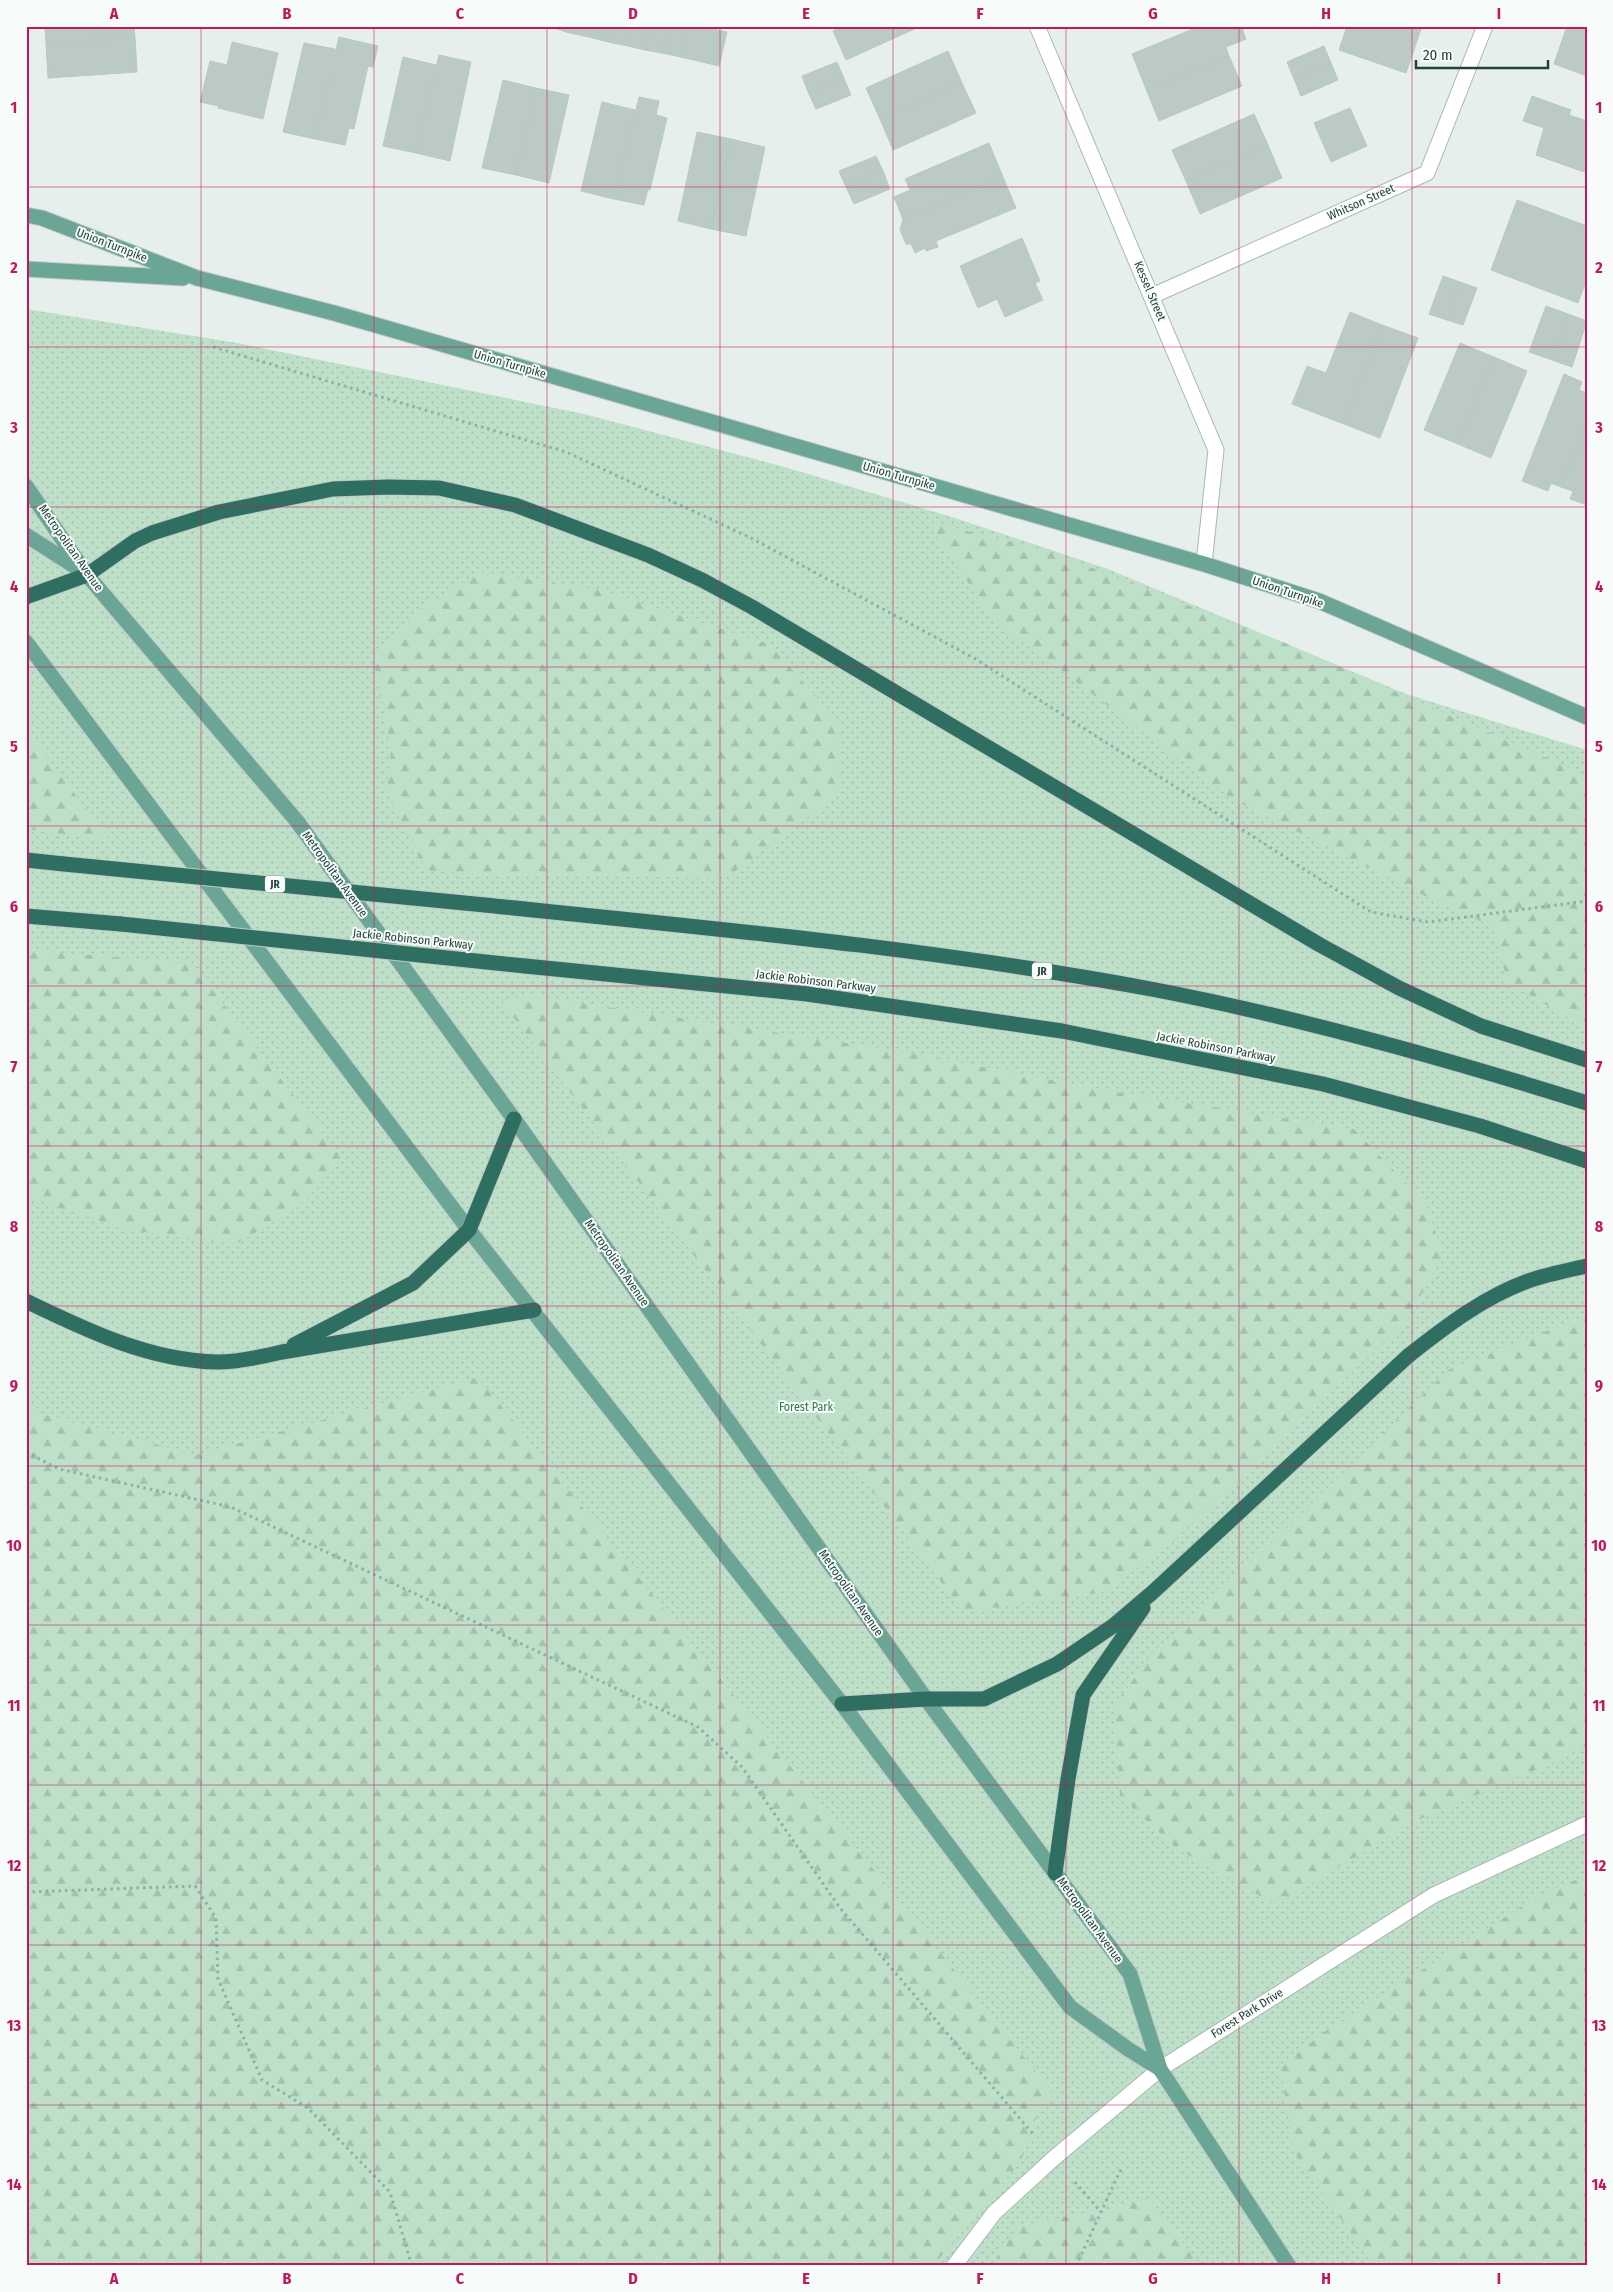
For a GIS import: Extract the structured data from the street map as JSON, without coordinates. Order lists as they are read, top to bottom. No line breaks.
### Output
{"streets":{"highway":["JR","Jackie Robinson Parkway"],"main road":["Union Turnpike","Metropolitan Avenue"],"street":["Whitson Street","Kessel Street","Forest Park Drive"]},"crossings":[["Whitson Street","Kessel Street"],["Union Turnpike","Kessel Street"],["Metropolitan Avenue","Forest Park Drive"]],"parks":["Forest Park"],"scale_bar":"20 m","grid":{"columns":["A","B","C","D","E","F","G","H","I"],"rows":["1","2","3","4","5","6","7","8","9","10","11","12","13","14"]}}
